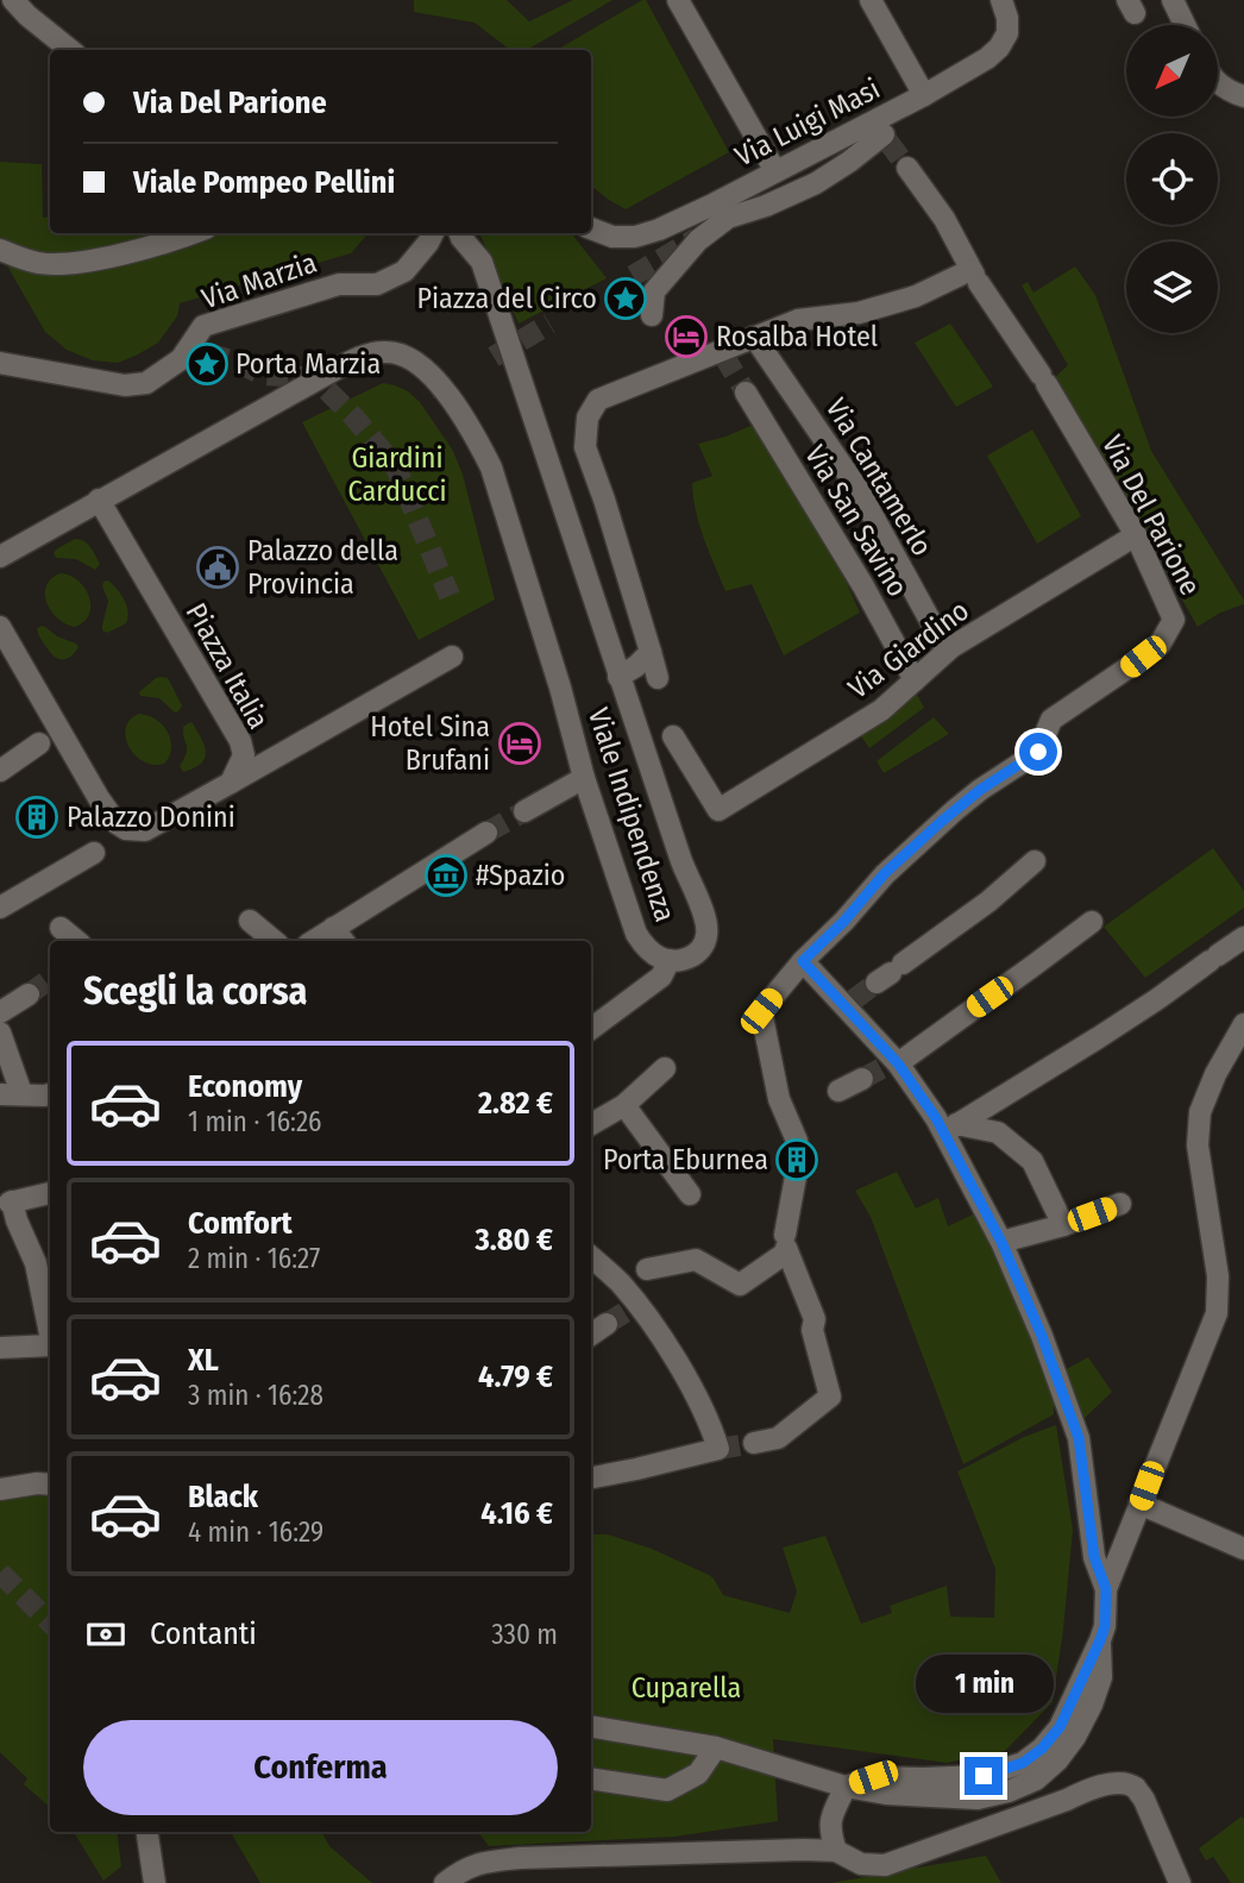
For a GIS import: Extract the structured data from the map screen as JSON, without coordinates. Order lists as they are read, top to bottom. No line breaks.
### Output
{"streets":{"street":["Via Luigi Masi","Via Marzia","Via Cantamerlo","Via Del Parione","Via San Savino","Via Giardino","Piazza Italia","Viale Indipendenza"]},"crossings":[["Via Cantamerlo","Via Giardino"],["Via Del Parione","Via Giardino"],["Via San Savino","Via Giardino"],["Piazza Italia","Viale Indipendenza"]],"parks":["Giardini Carducci","Cuparella"],"places":{"place":["Piazza del Circo","Porta Marzia"],"hotel":["Rosalba Hotel","Hotel Sina Brufani"],"public building":["Palazzo della Provincia"],"building":["Palazzo Donini","Porta Eburnea"],"museum":["#Spazio"]},"north":"bottom left","page":{"banner":["Via Del Parione","Viale Pompeo Pellini"],"heading":"Scegli la corsa","list":[{"name":"Economy","note":"1 min · 16:26","value":"2.82 €"},{"name":"Comfort","note":"2 min · 16:27","value":"3.80 €"},{"name":"XL","note":"3 min · 16:28","value":"4.79 €"},{"name":"Black","note":"4 min · 16:29","value":"4.16 €"}],"pay":["Contanti","330 m"],"bubble":"1 min","buttons":"Conferma"}}
